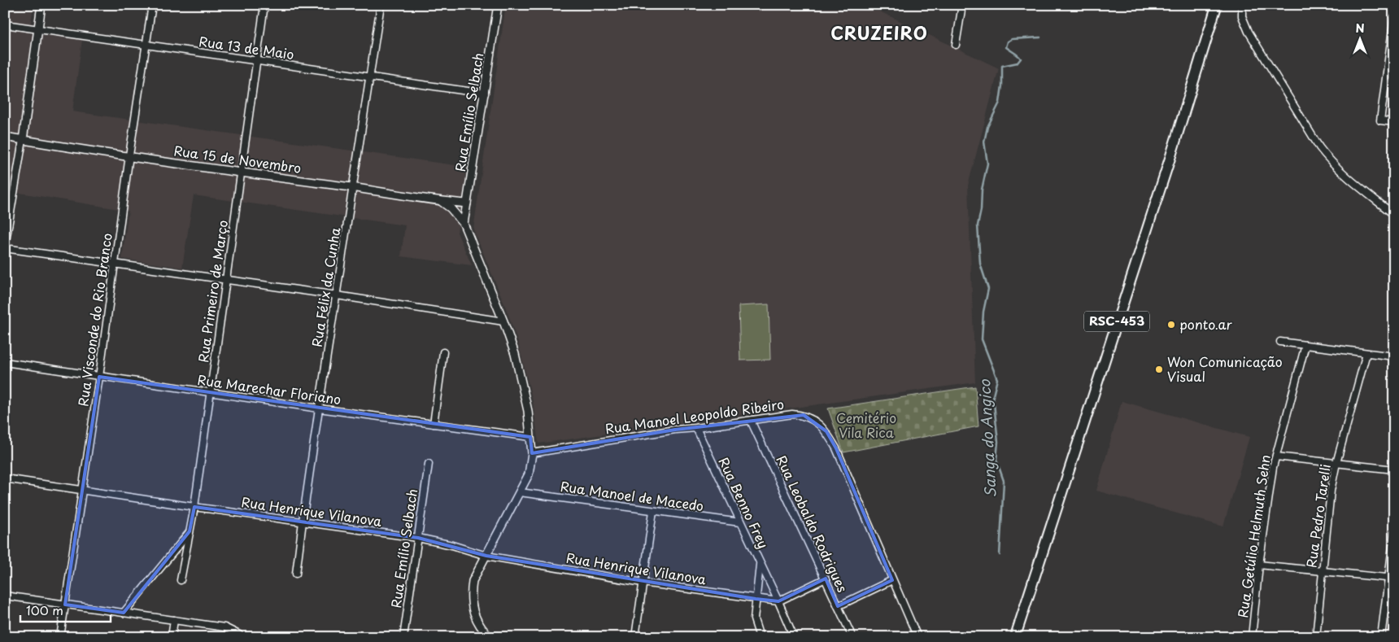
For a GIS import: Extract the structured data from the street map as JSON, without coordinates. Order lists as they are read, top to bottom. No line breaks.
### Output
{"streets":{"highway":["RSC-453"],"main road":["Rua Emílio Selbach","Rua 15 de Novembro"],"street":["Rua 13 de Maio","Rua Félix da Cunha","Rua Primeiro de Março","Rua Visconde do Rio Branco","Rua Marechar Floriano","Rua Manoel Leopoldo Ribeiro","Rua Manoel de Macedo","Rua Benno Frey","Rua Henrique Vilanova","Rua Pedro Tarelli","Rua Leobaldo Rodrigues","Rua Getúlio Helmuth Sehn"]},"crossings":[["Rua 13 de Maio","Rua Emílio Selbach"],["Rua 13 de Maio","Rua Félix da Cunha"],["Rua 13 de Maio","Rua Primeiro de Março"],["Rua 13 de Maio","Rua Visconde do Rio Branco"],["Rua Emílio Selbach","Rua 15 de Novembro"],["Rua Emílio Selbach","Rua Henrique Vilanova"],["Rua 15 de Novembro","Rua Félix da Cunha"],["Rua 15 de Novembro","Rua Primeiro de Março"],["Rua 15 de Novembro","Rua Visconde do Rio Branco"],["Rua Félix da Cunha","Rua Marechar Floriano"],["Rua Félix da Cunha","Rua Henrique Vilanova"],["Rua Primeiro de Março","Rua Marechar Floriano"],["Rua Primeiro de Março","Rua Henrique Vilanova"],["Rua Visconde do Rio Branco","Rua Marechar Floriano"],["Rua Visconde do Rio Branco","Rua Henrique Vilanova"],["Rua Manoel Leopoldo Ribeiro","Rua Benno Frey"],["Rua Manoel Leopoldo Ribeiro","Rua Leobaldo Rodrigues"],["Rua Manoel de Macedo","Rua Benno Frey"],["Rua Benno Frey","Rua Henrique Vilanova"]],"districts":["CRUZEIRO"],"water":["Sanga do Angico"],"parks":["Cemitério Vila Rica"],"places":["ponto.ar","Won Comunicação Visual"],"scale_bar":"100 m","north":"top"}
